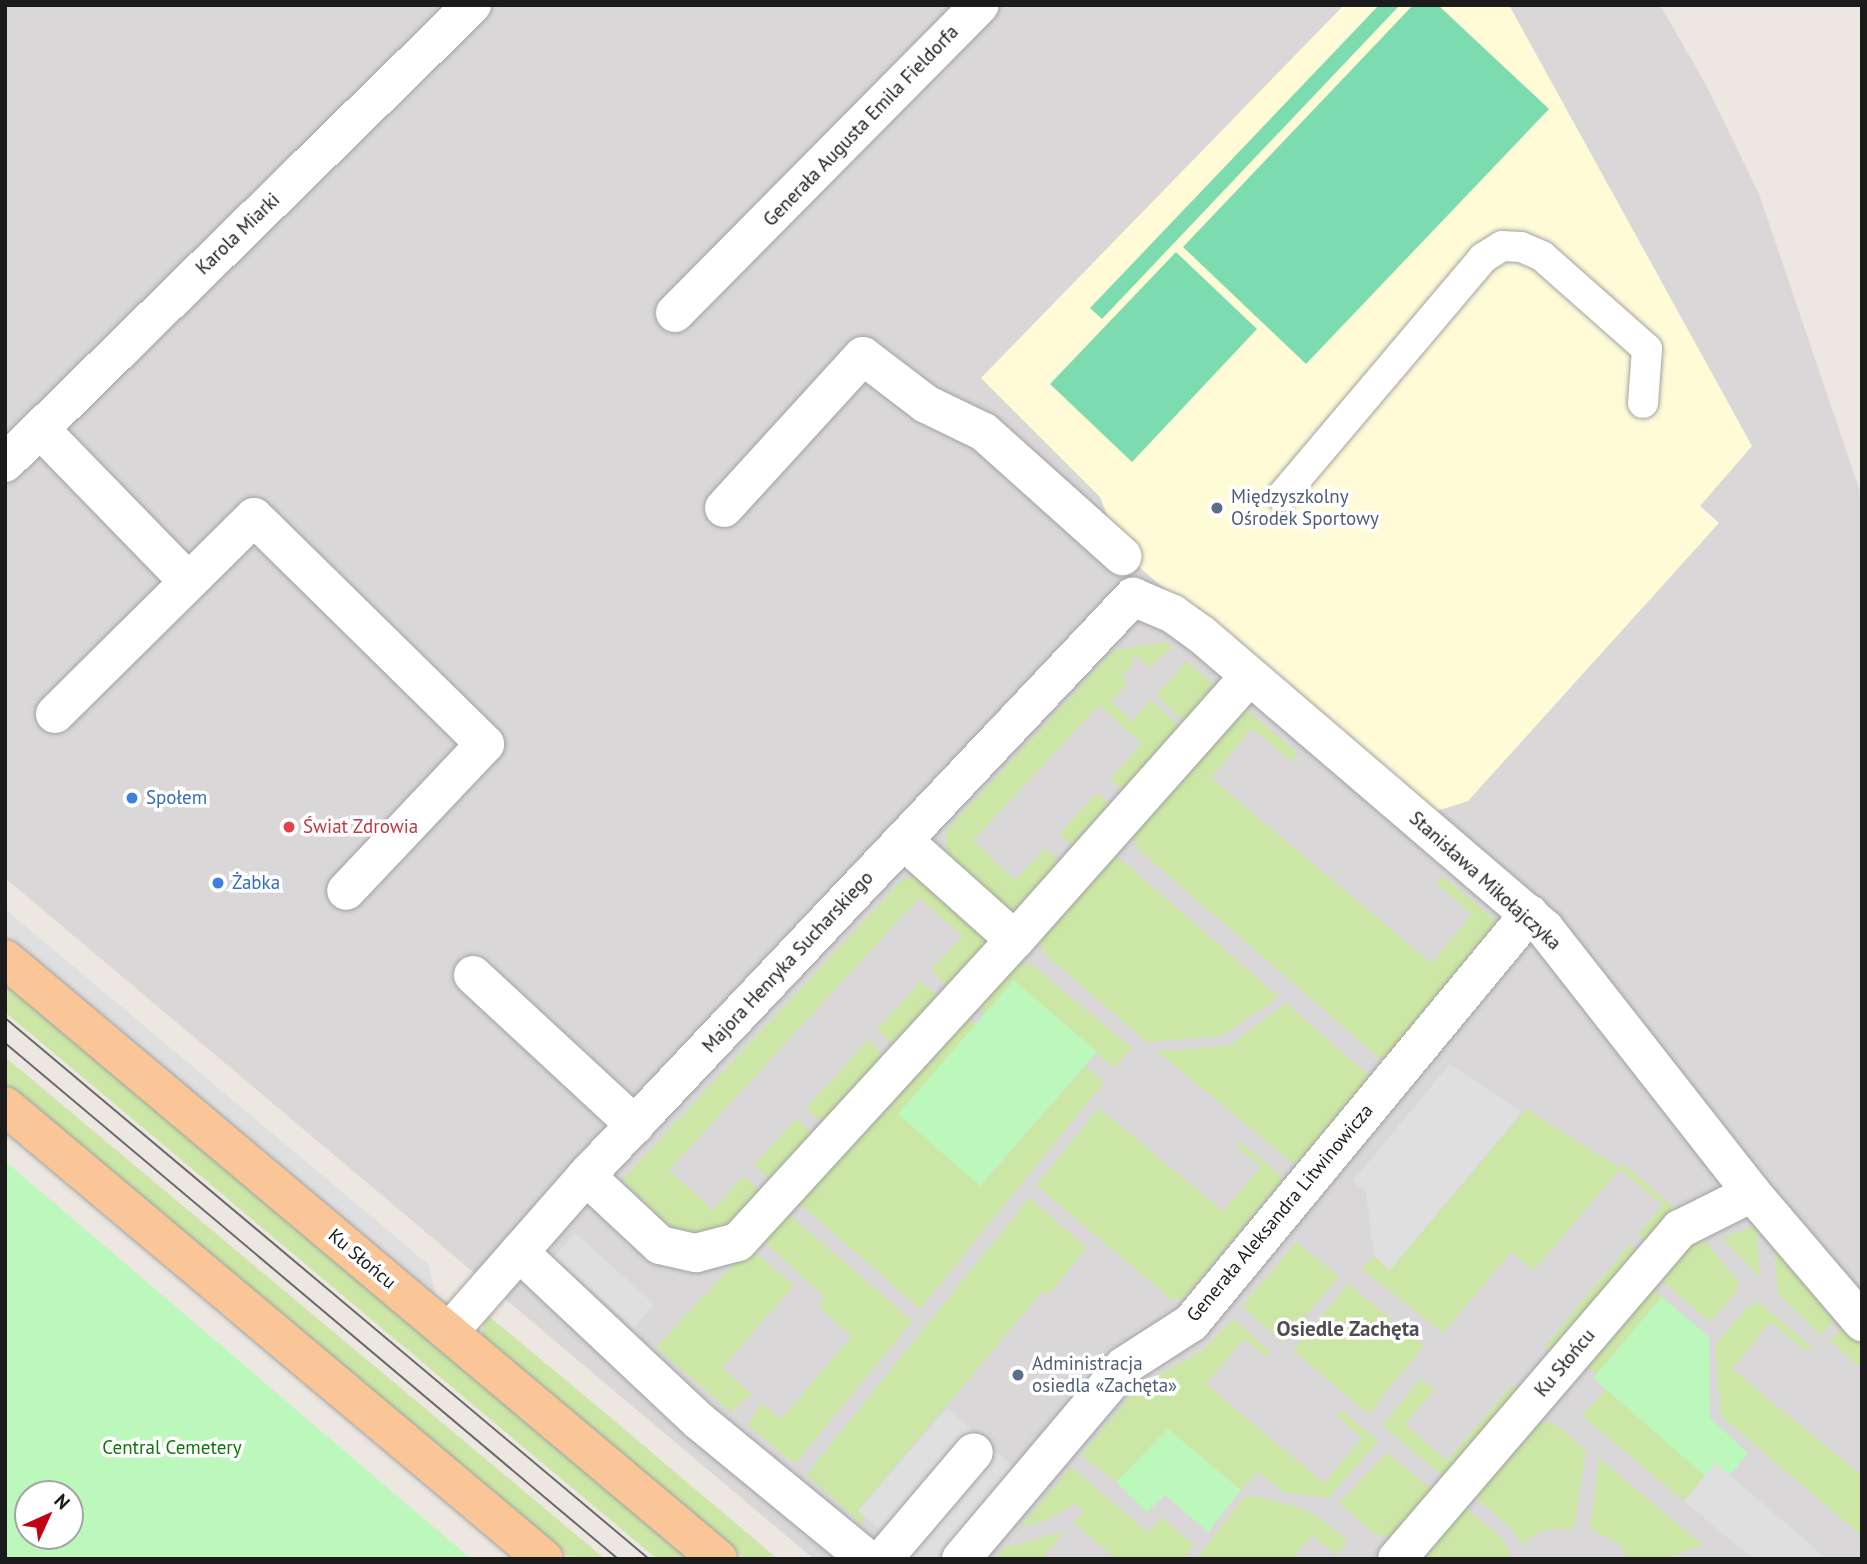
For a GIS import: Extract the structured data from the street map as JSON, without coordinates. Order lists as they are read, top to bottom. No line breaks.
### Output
{"streets":{"main road":["Ku Słońcu"],"street":["Generała Augusta Emila Fieldorfa","Karola Miarki","Stanisława Mikołajczyka","Majora Henryka Sucharskiego","Generała Aleksandra Litwinowicza"]},"crossings":[["Stanisława Mikołajczyka","Majora Henryka Sucharskiego"],["Stanisława Mikołajczyka","Generała Aleksandra Litwinowicza"],["Stanisława Mikołajczyka","Ku Słońcu"],["Majora Henryka Sucharskiego","Ku Słońcu"]],"districts":["Osiedle Zachęta"],"parks":["Central Cemetery"],"places":["Międzyszkolny Ośrodek Sportowy","Społem","Świat Zdrowia","Żabka","Administracja osiedla «Zachęta»"],"north":"top right"}
